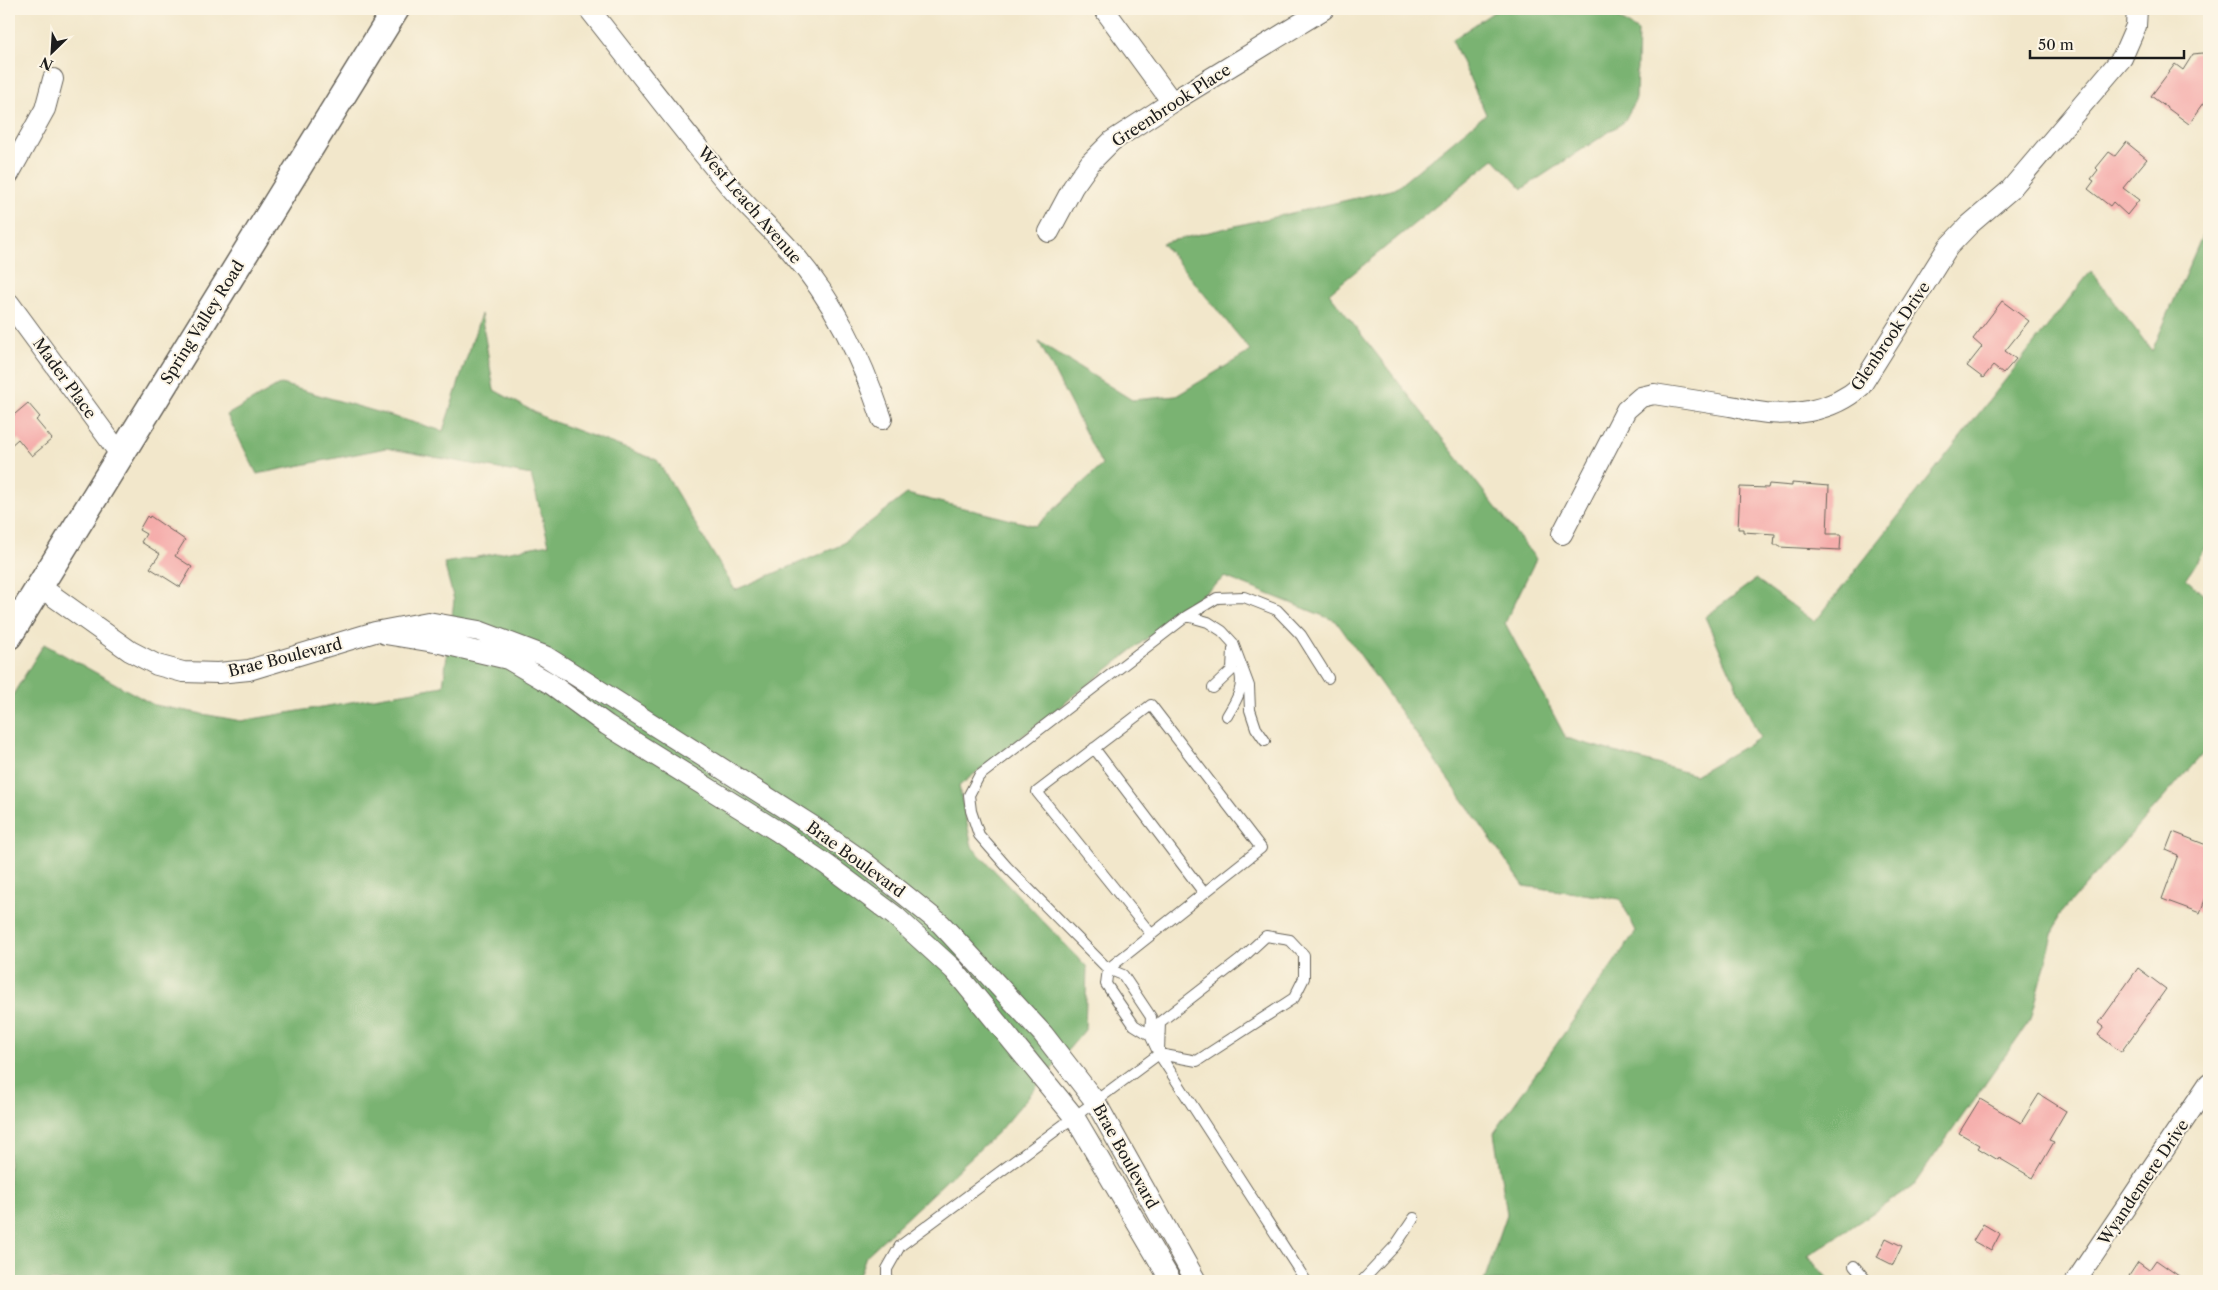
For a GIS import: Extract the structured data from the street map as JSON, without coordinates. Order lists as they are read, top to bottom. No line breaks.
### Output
{"streets":{"street":["Greenbrook Place","West Leach Avenue","Spring Valley Road","Glenbrook Drive","Mader Place","Brae Boulevard","Wyandemere Drive"]},"crossings":[["Spring Valley Road","Mader Place"],["Spring Valley Road","Brae Boulevard"]],"scale_bar":"50 m","north":"bottom left"}
